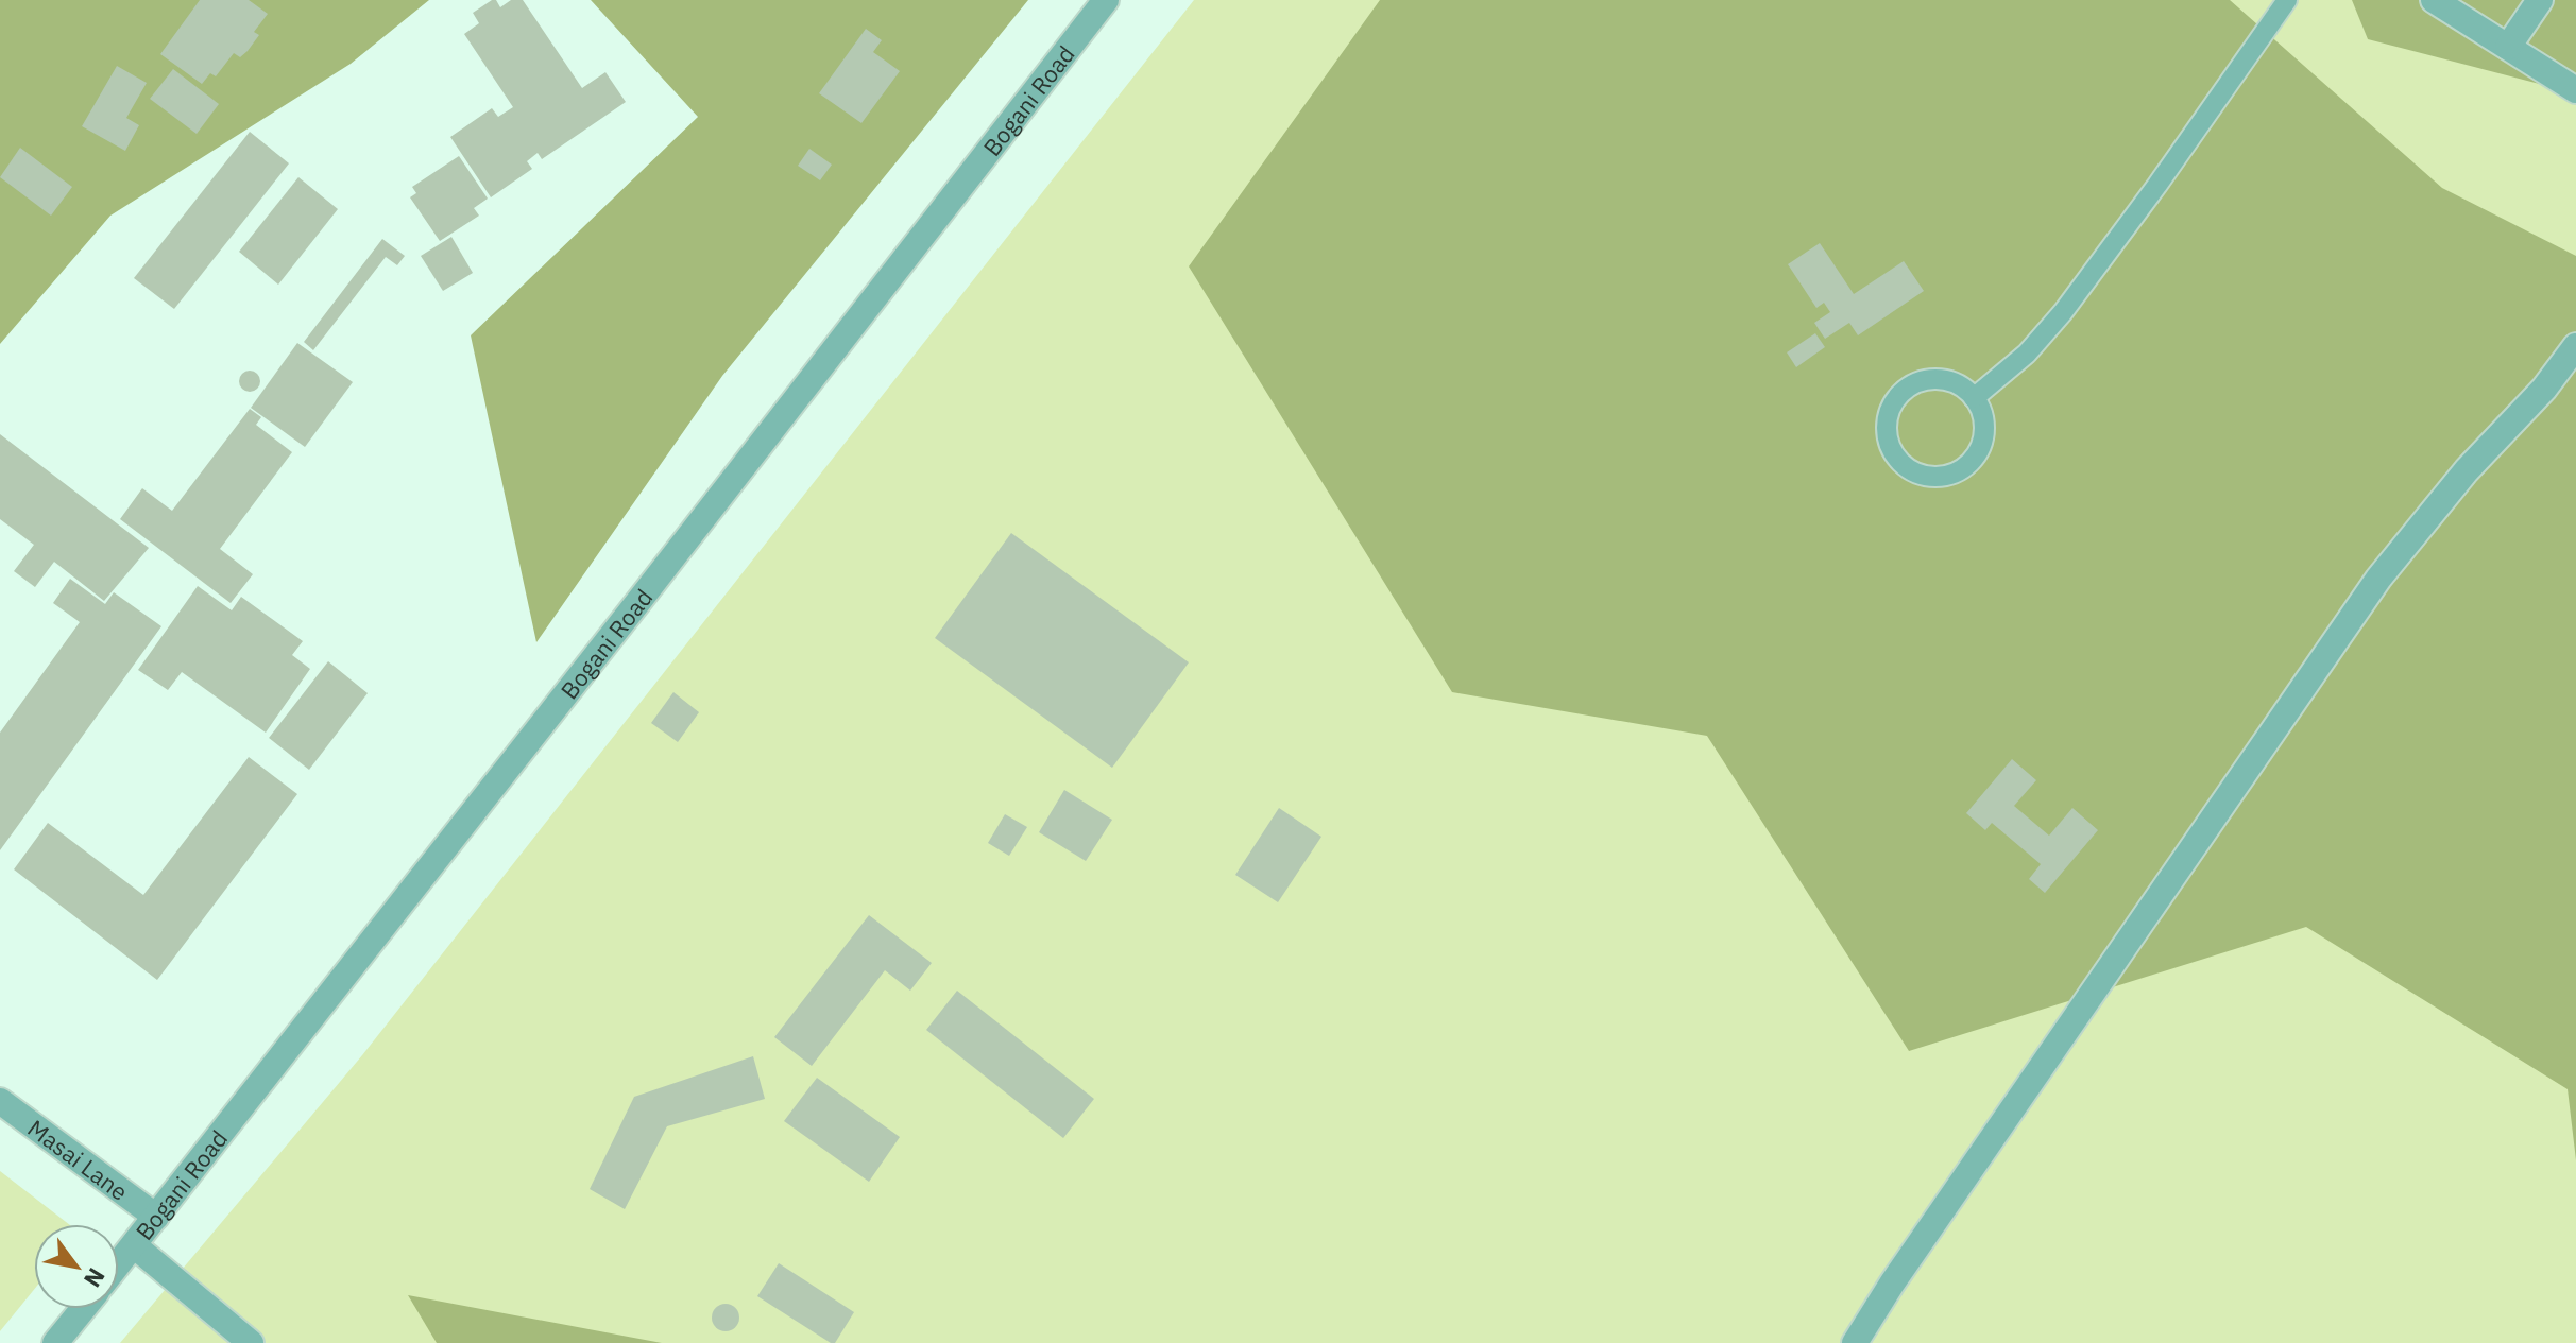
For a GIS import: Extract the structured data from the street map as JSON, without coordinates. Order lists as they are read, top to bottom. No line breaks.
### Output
{"streets":{"street":["Bogani Road","Masai Lane"]},"crossings":[["Bogani Road","Masai Lane"]],"north":"bottom right"}
